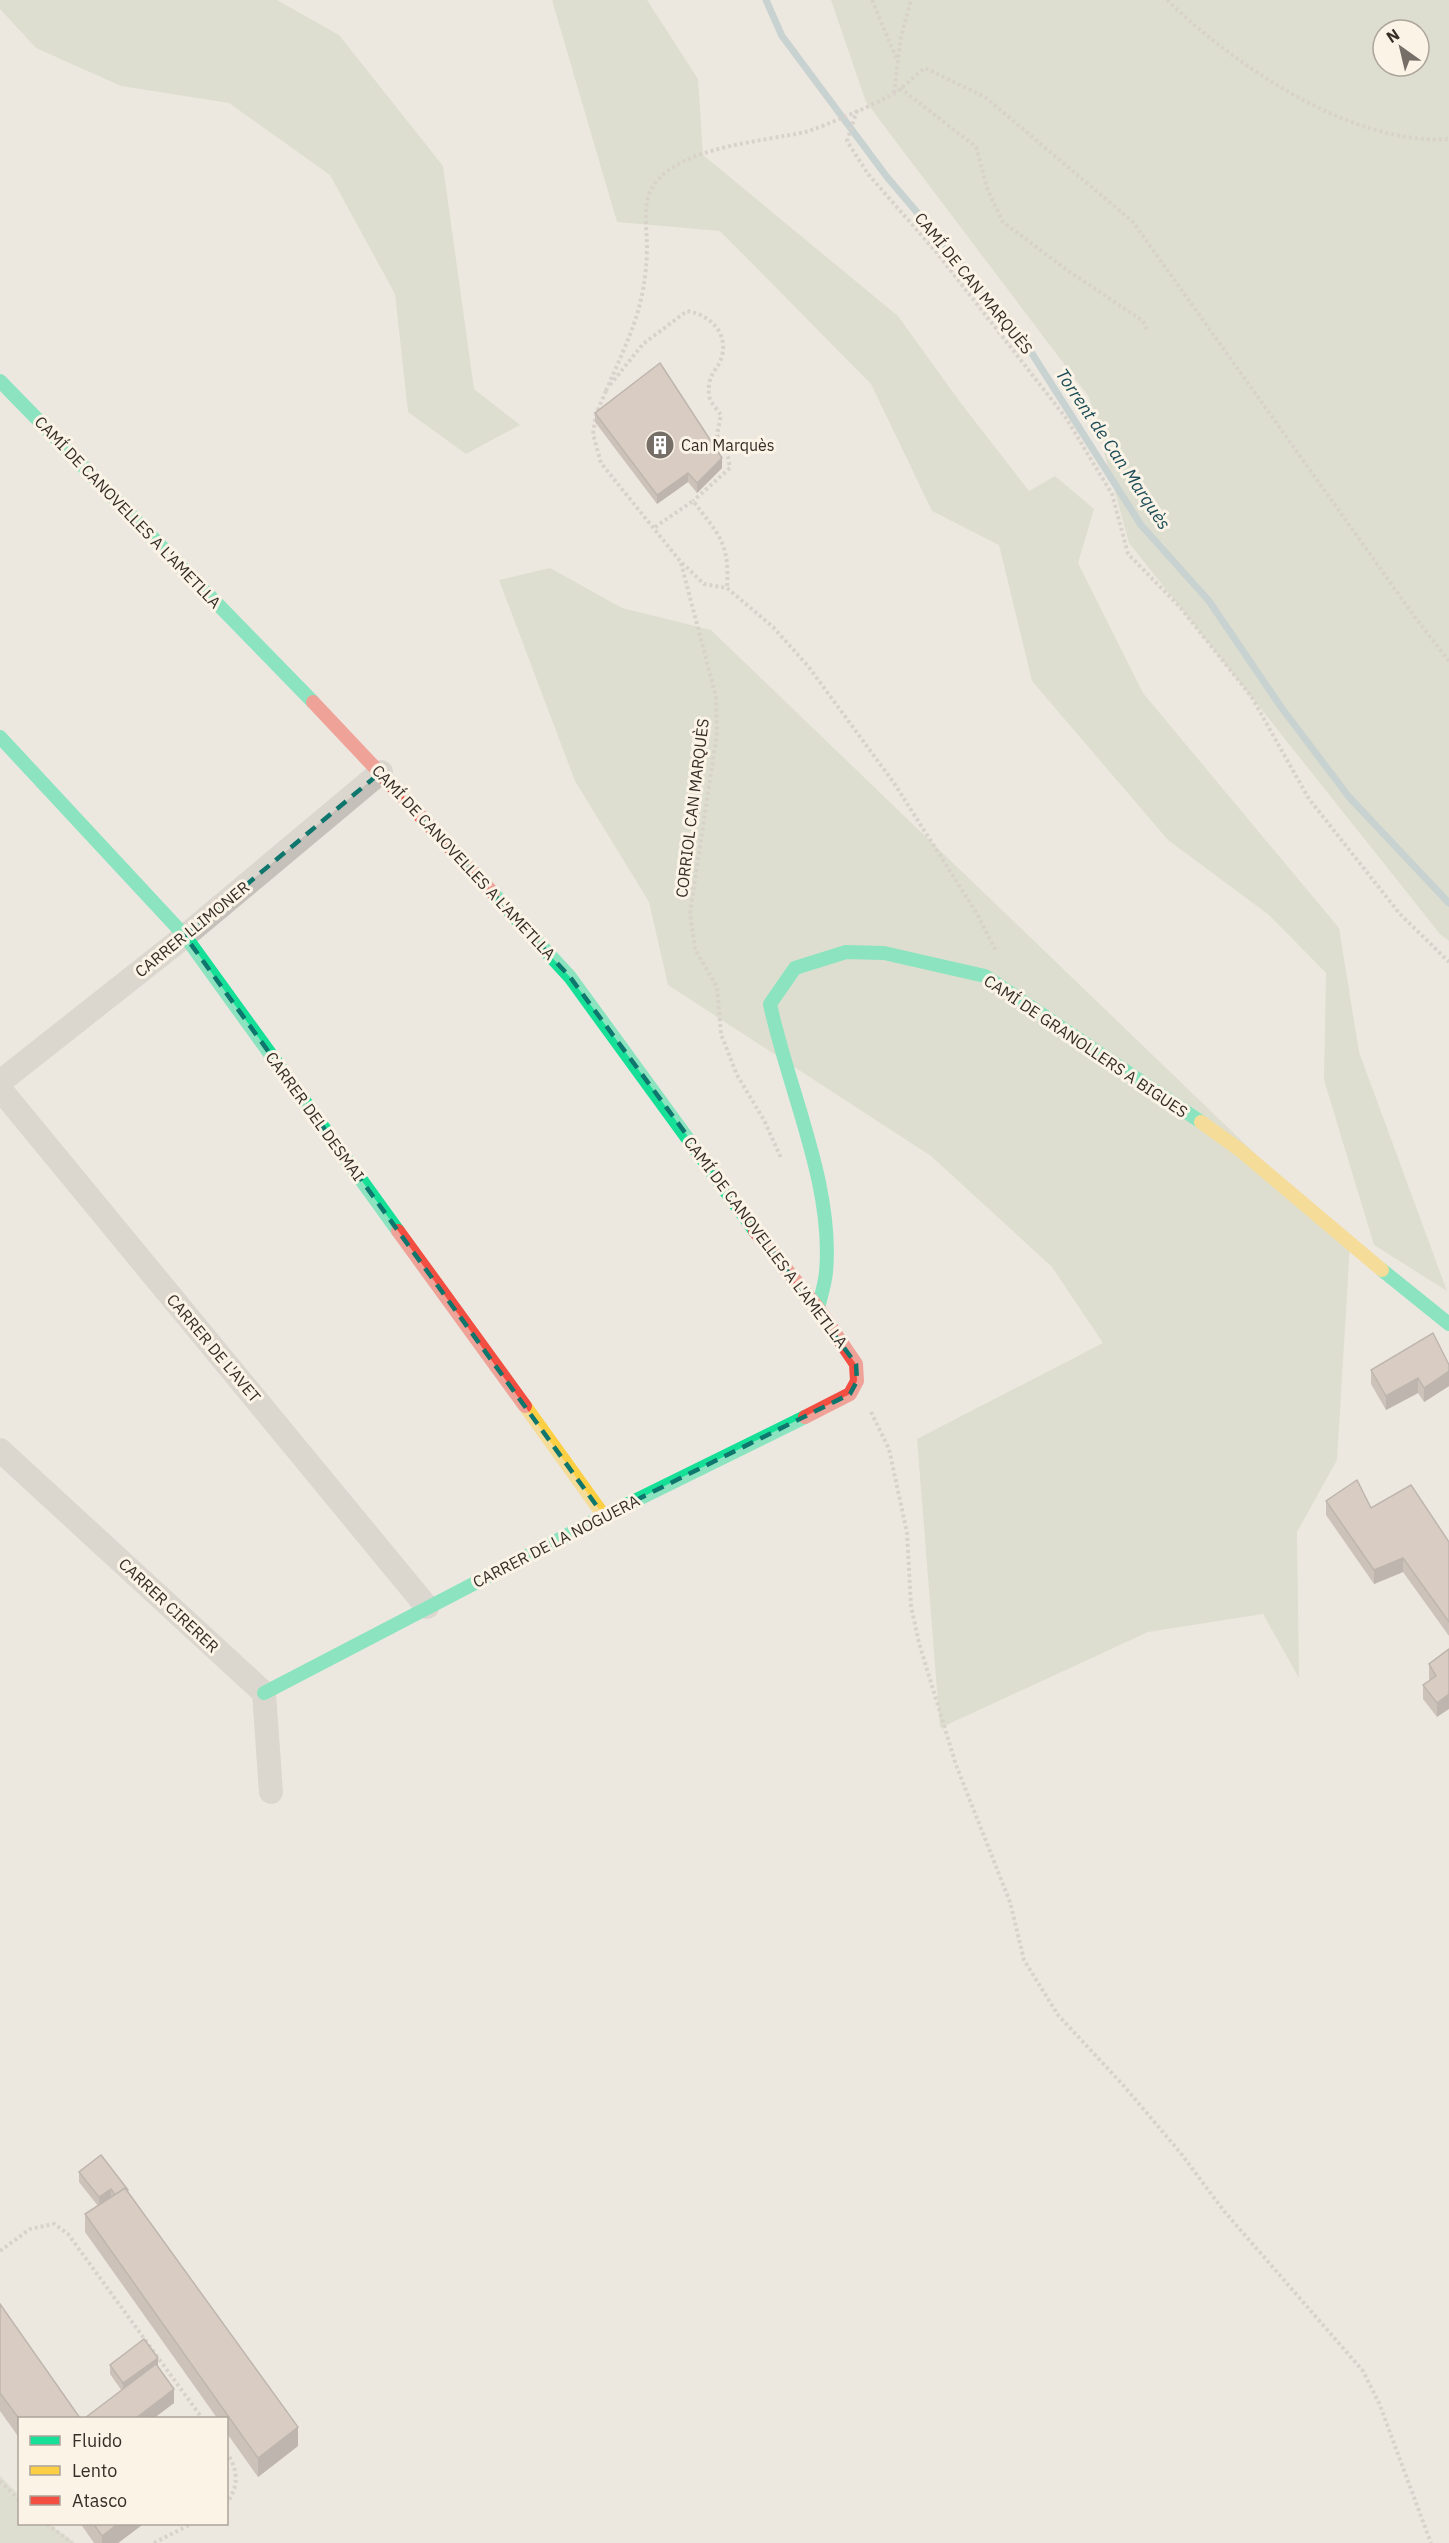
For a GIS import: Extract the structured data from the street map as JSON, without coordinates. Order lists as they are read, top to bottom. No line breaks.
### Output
{"streets":{"street":["CAMÍ DE CANOVELLES A L'AMETLLA","CARRER LLIMONER","CAMÍ DE GRANOLLERS A BIGUES","CARRER DEL DESMAI","CARRER DE L'AVET","CARRER DE LA NOGUERA","CARRER CIRERER"],"path":["CAMÍ DE CAN MARQUÈS","CORRIOL CAN MARQUÈS"]},"crossings":[["CAMÍ DE CANOVELLES A L'AMETLLA","CARRER LLIMONER"],["CAMÍ DE CANOVELLES A L'AMETLLA","CAMÍ DE GRANOLLERS A BIGUES"],["CAMÍ DE CANOVELLES A L'AMETLLA","CARRER DE LA NOGUERA"],["CARRER LLIMONER","CARRER DEL DESMAI"],["CARRER DEL DESMAI","CARRER DE LA NOGUERA"],["CARRER DE L'AVET","CARRER DE LA NOGUERA"],["CARRER DE LA NOGUERA","CARRER CIRERER"]],"water":["Torrent de Can Marquès"],"places":{"building":["Can Marquès"]},"legend":["Fluido","Lento","Atasco"],"north":"top left"}
